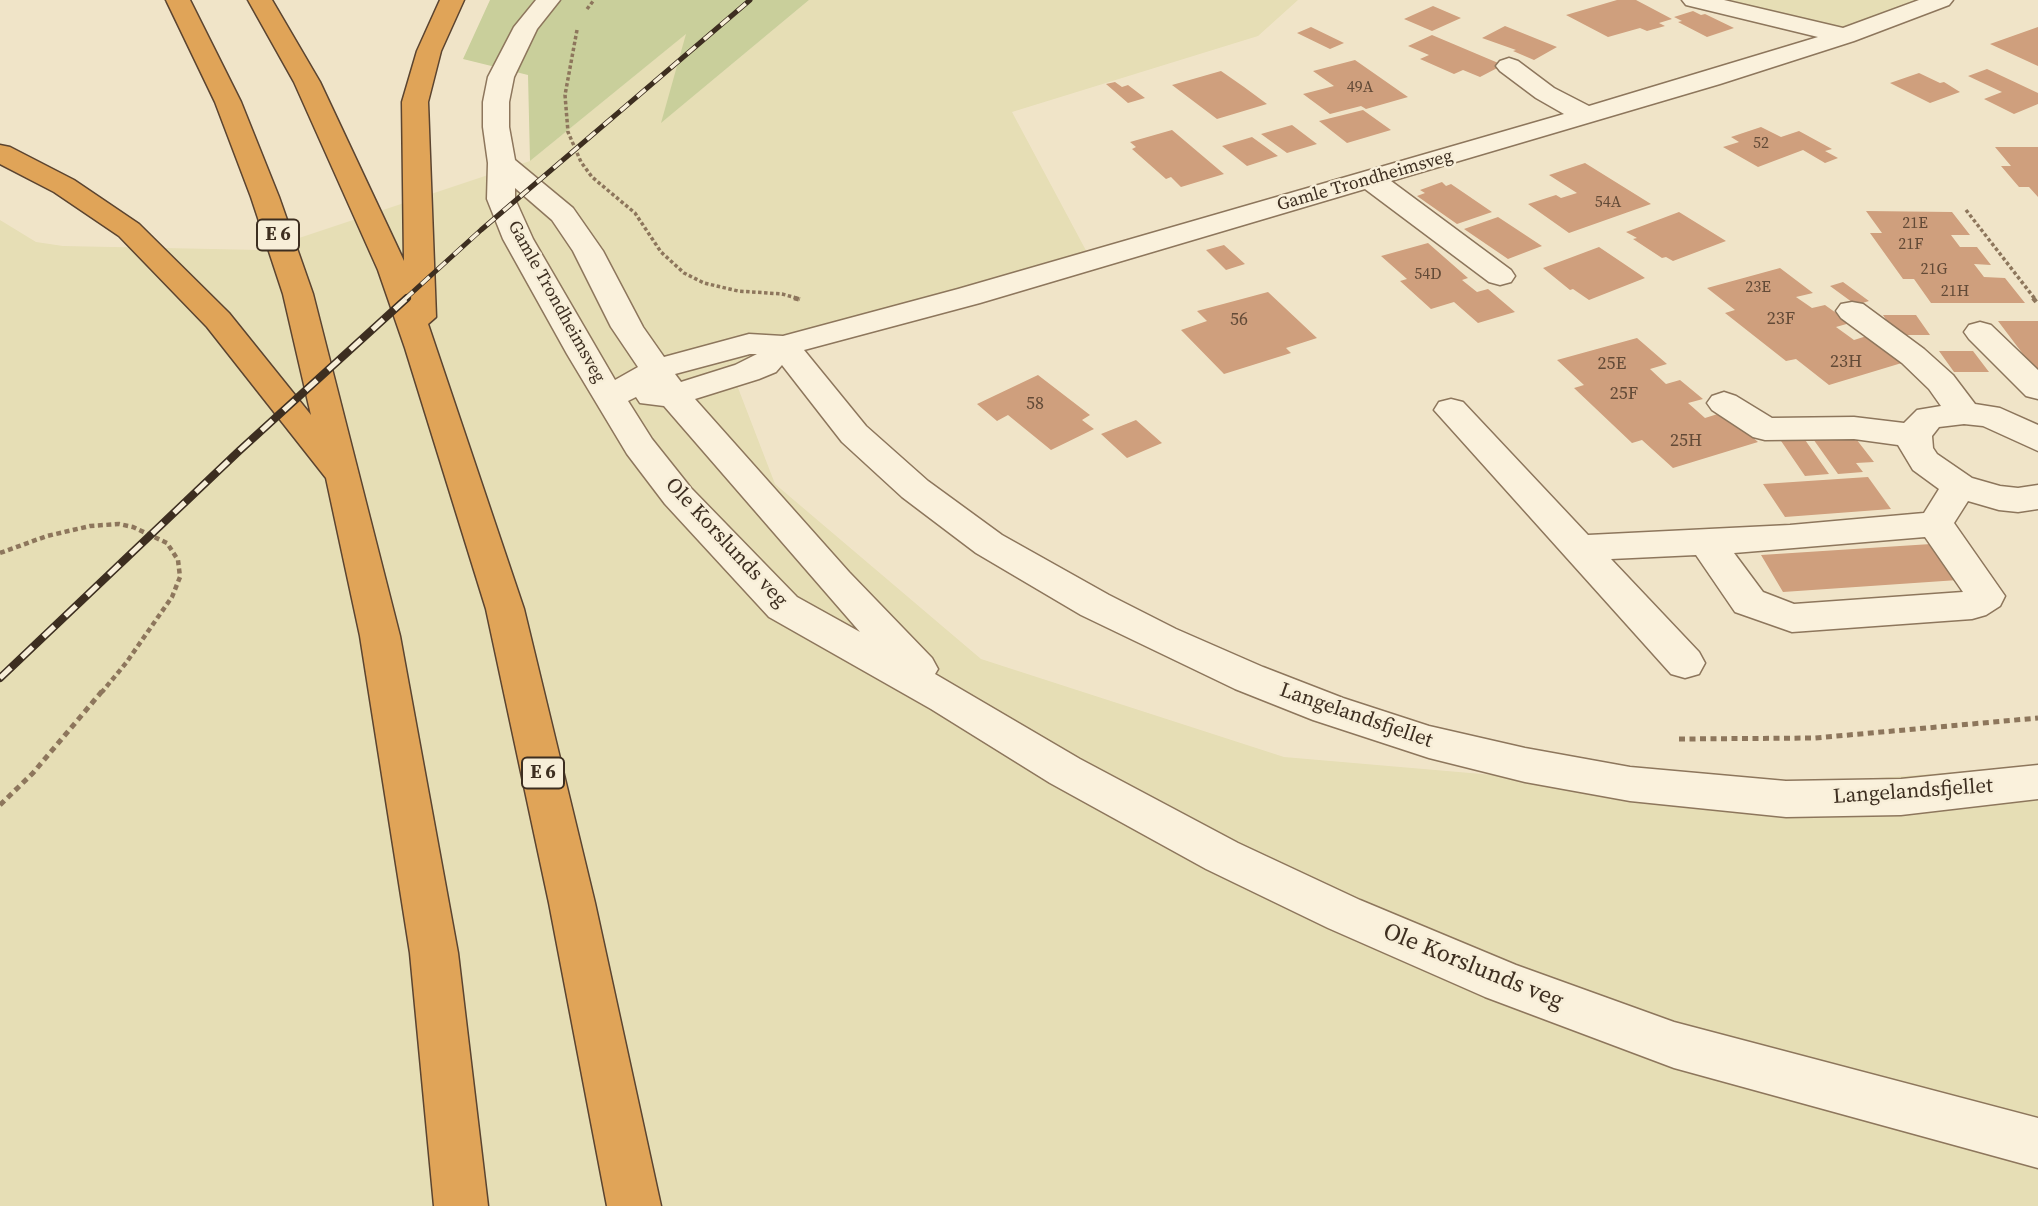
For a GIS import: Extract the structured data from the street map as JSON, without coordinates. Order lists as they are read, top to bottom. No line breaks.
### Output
{"streets":{"highway":["E 6"],"street":["Gamle Trondheimsveg","Ole Korslunds veg","Langelandsfjellet"]},"crossings":[["Gamle Trondheimsveg","Ole Korslunds veg"],["Gamle Trondheimsveg","Langelandsfjellet"]],"house_numbers":["49A","52","54A","21E","21F","21G","54D","23E","21H","23F","56","23H","25E","25F","58","25H"]}
